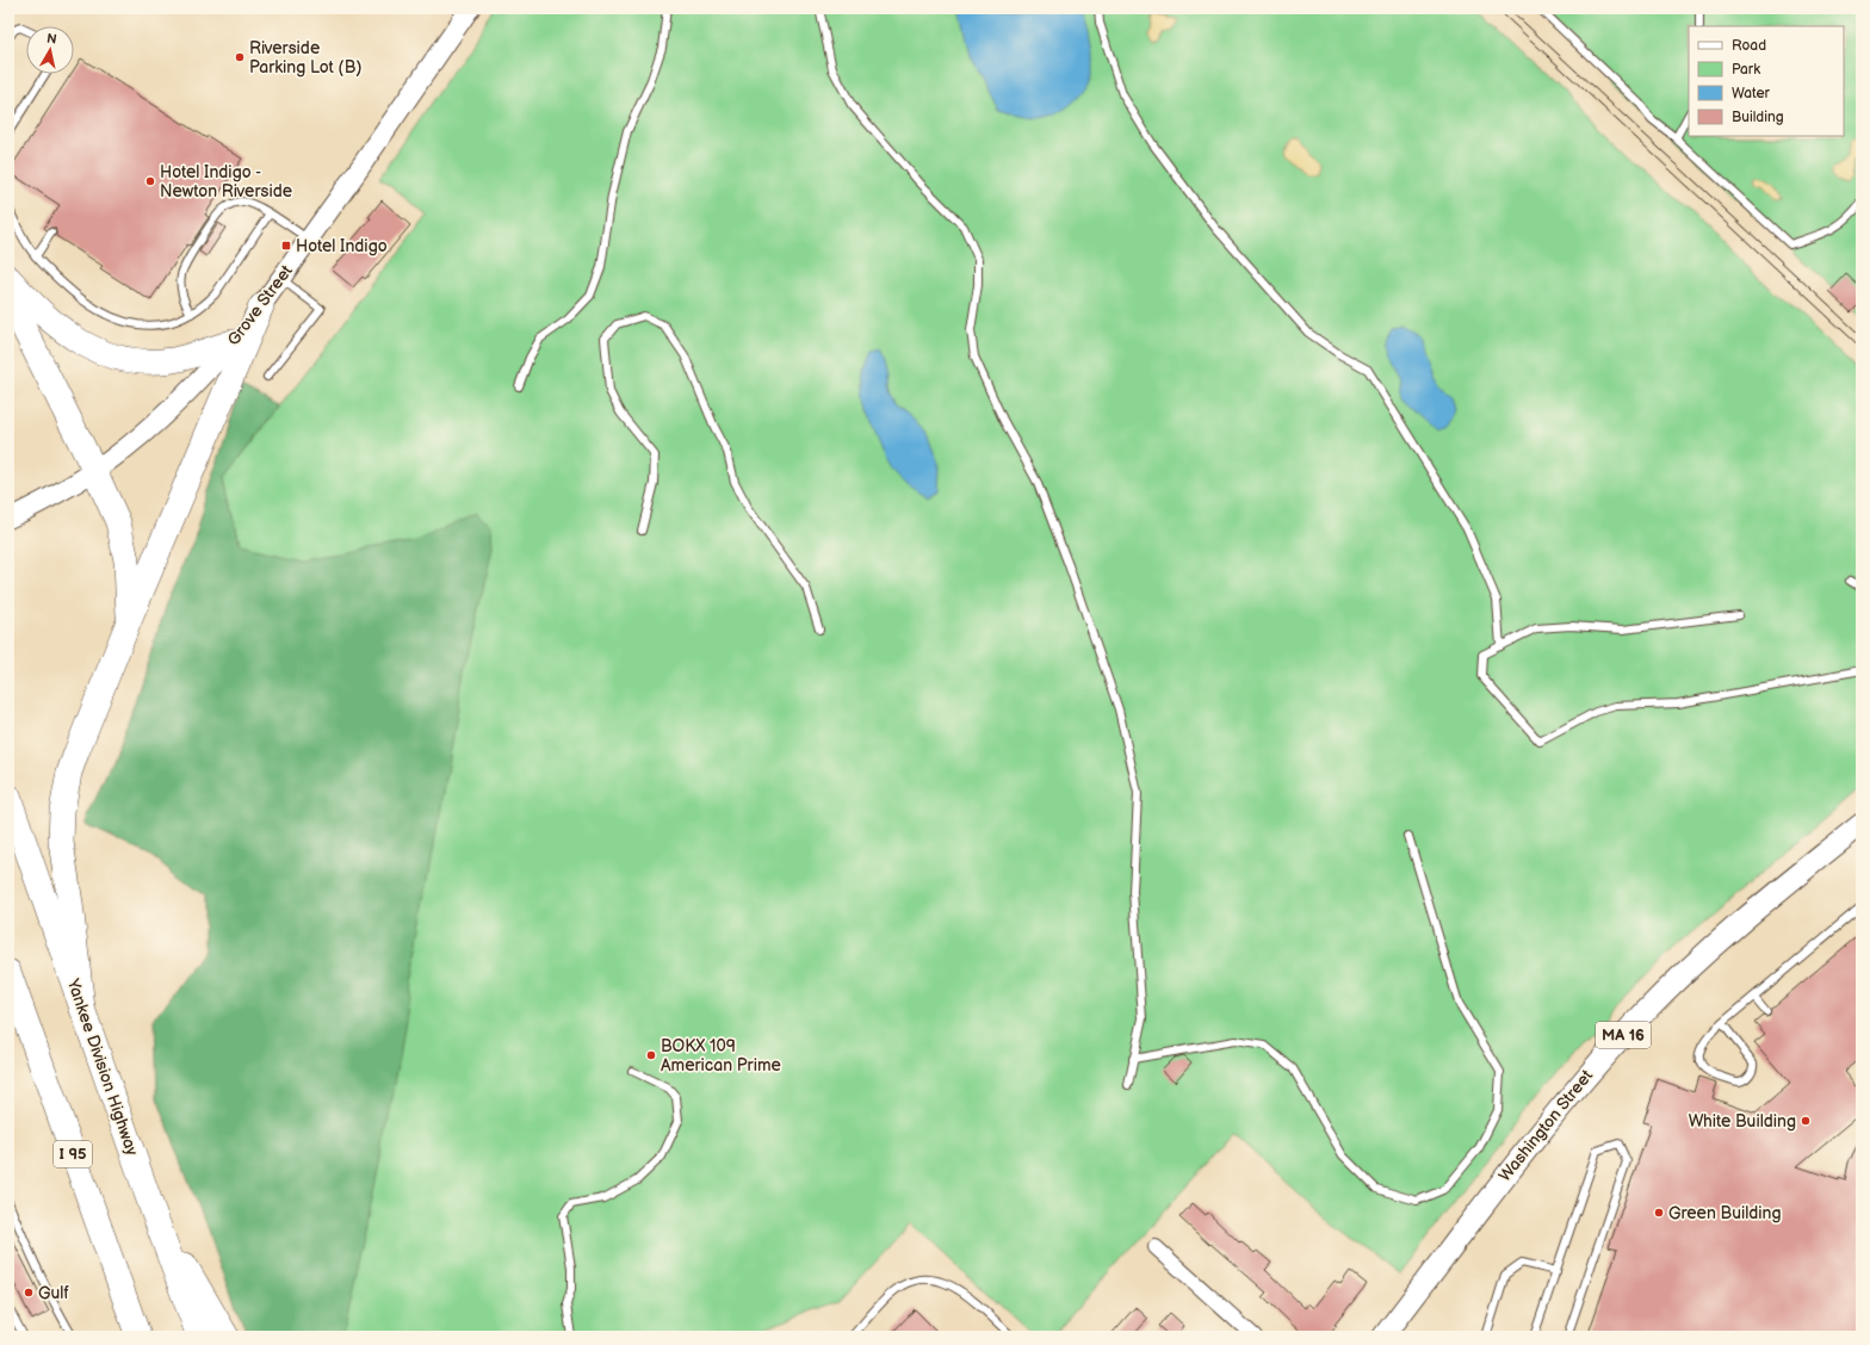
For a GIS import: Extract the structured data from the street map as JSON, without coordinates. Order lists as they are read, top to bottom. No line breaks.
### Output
{"streets":{"highway":["Yankee Division Highway","I 95"],"main road":["Grove Street","MA 16","Washington Street"]},"places":{"other":["Riverside Parking Lot (B)","Hotel Indigo - Newton Riverside","BOKX 109 American Prime","White Building","Green Building","Gulf"],"transit":["Hotel Indigo"]},"legend":["Road","Park","Water","Building"],"north":"top"}
